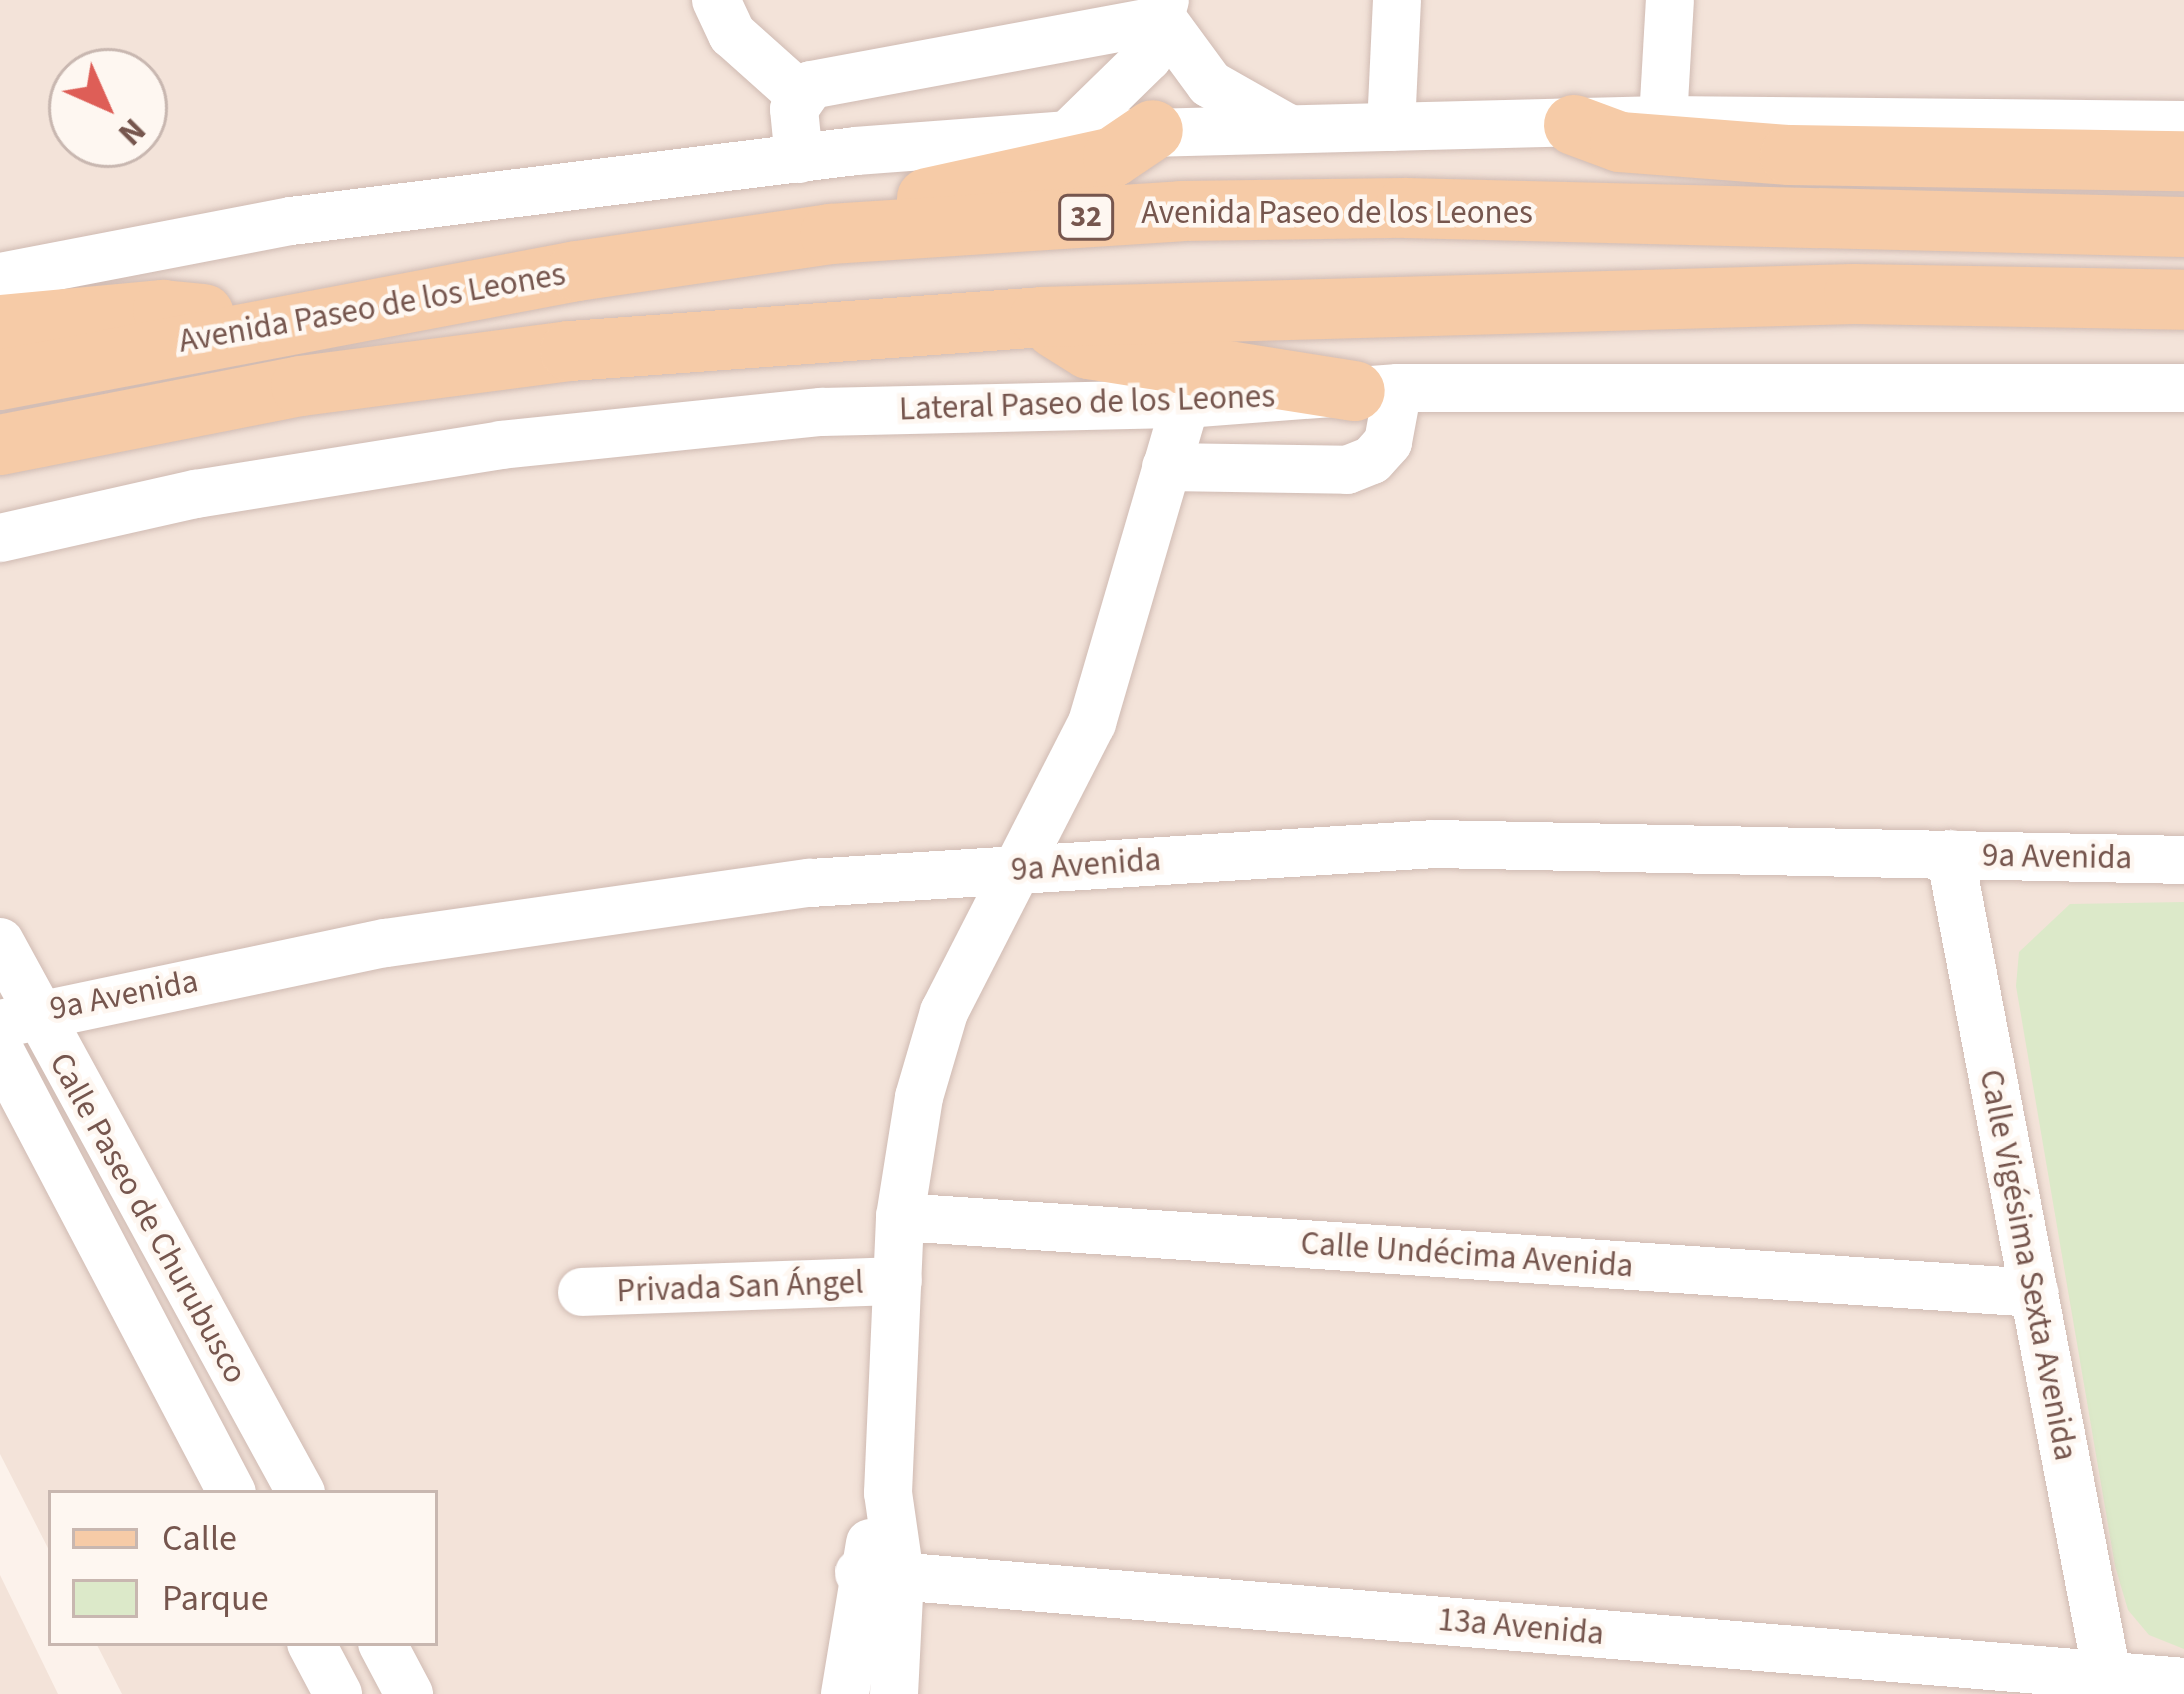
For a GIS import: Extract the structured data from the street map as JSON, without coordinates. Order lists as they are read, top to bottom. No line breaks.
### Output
{"streets":{"main road":["Avenida Paseo de los Leones","32"],"street":["Lateral Paseo de los Leones","9a Avenida","Calle Paseo de Churubusco","Calle Undécima Avenida","Calle Vigésima Sexta Avenida","Privada San Ángel","13a Avenida"]},"crossings":[["9a Avenida","Calle Paseo de Churubusco"],["9a Avenida","Calle Vigésima Sexta Avenida"],["Calle Undécima Avenida","Calle Vigésima Sexta Avenida"],["Calle Vigésima Sexta Avenida","13a Avenida"]],"legend":["Calle","Parque"],"north":"bottom right"}
